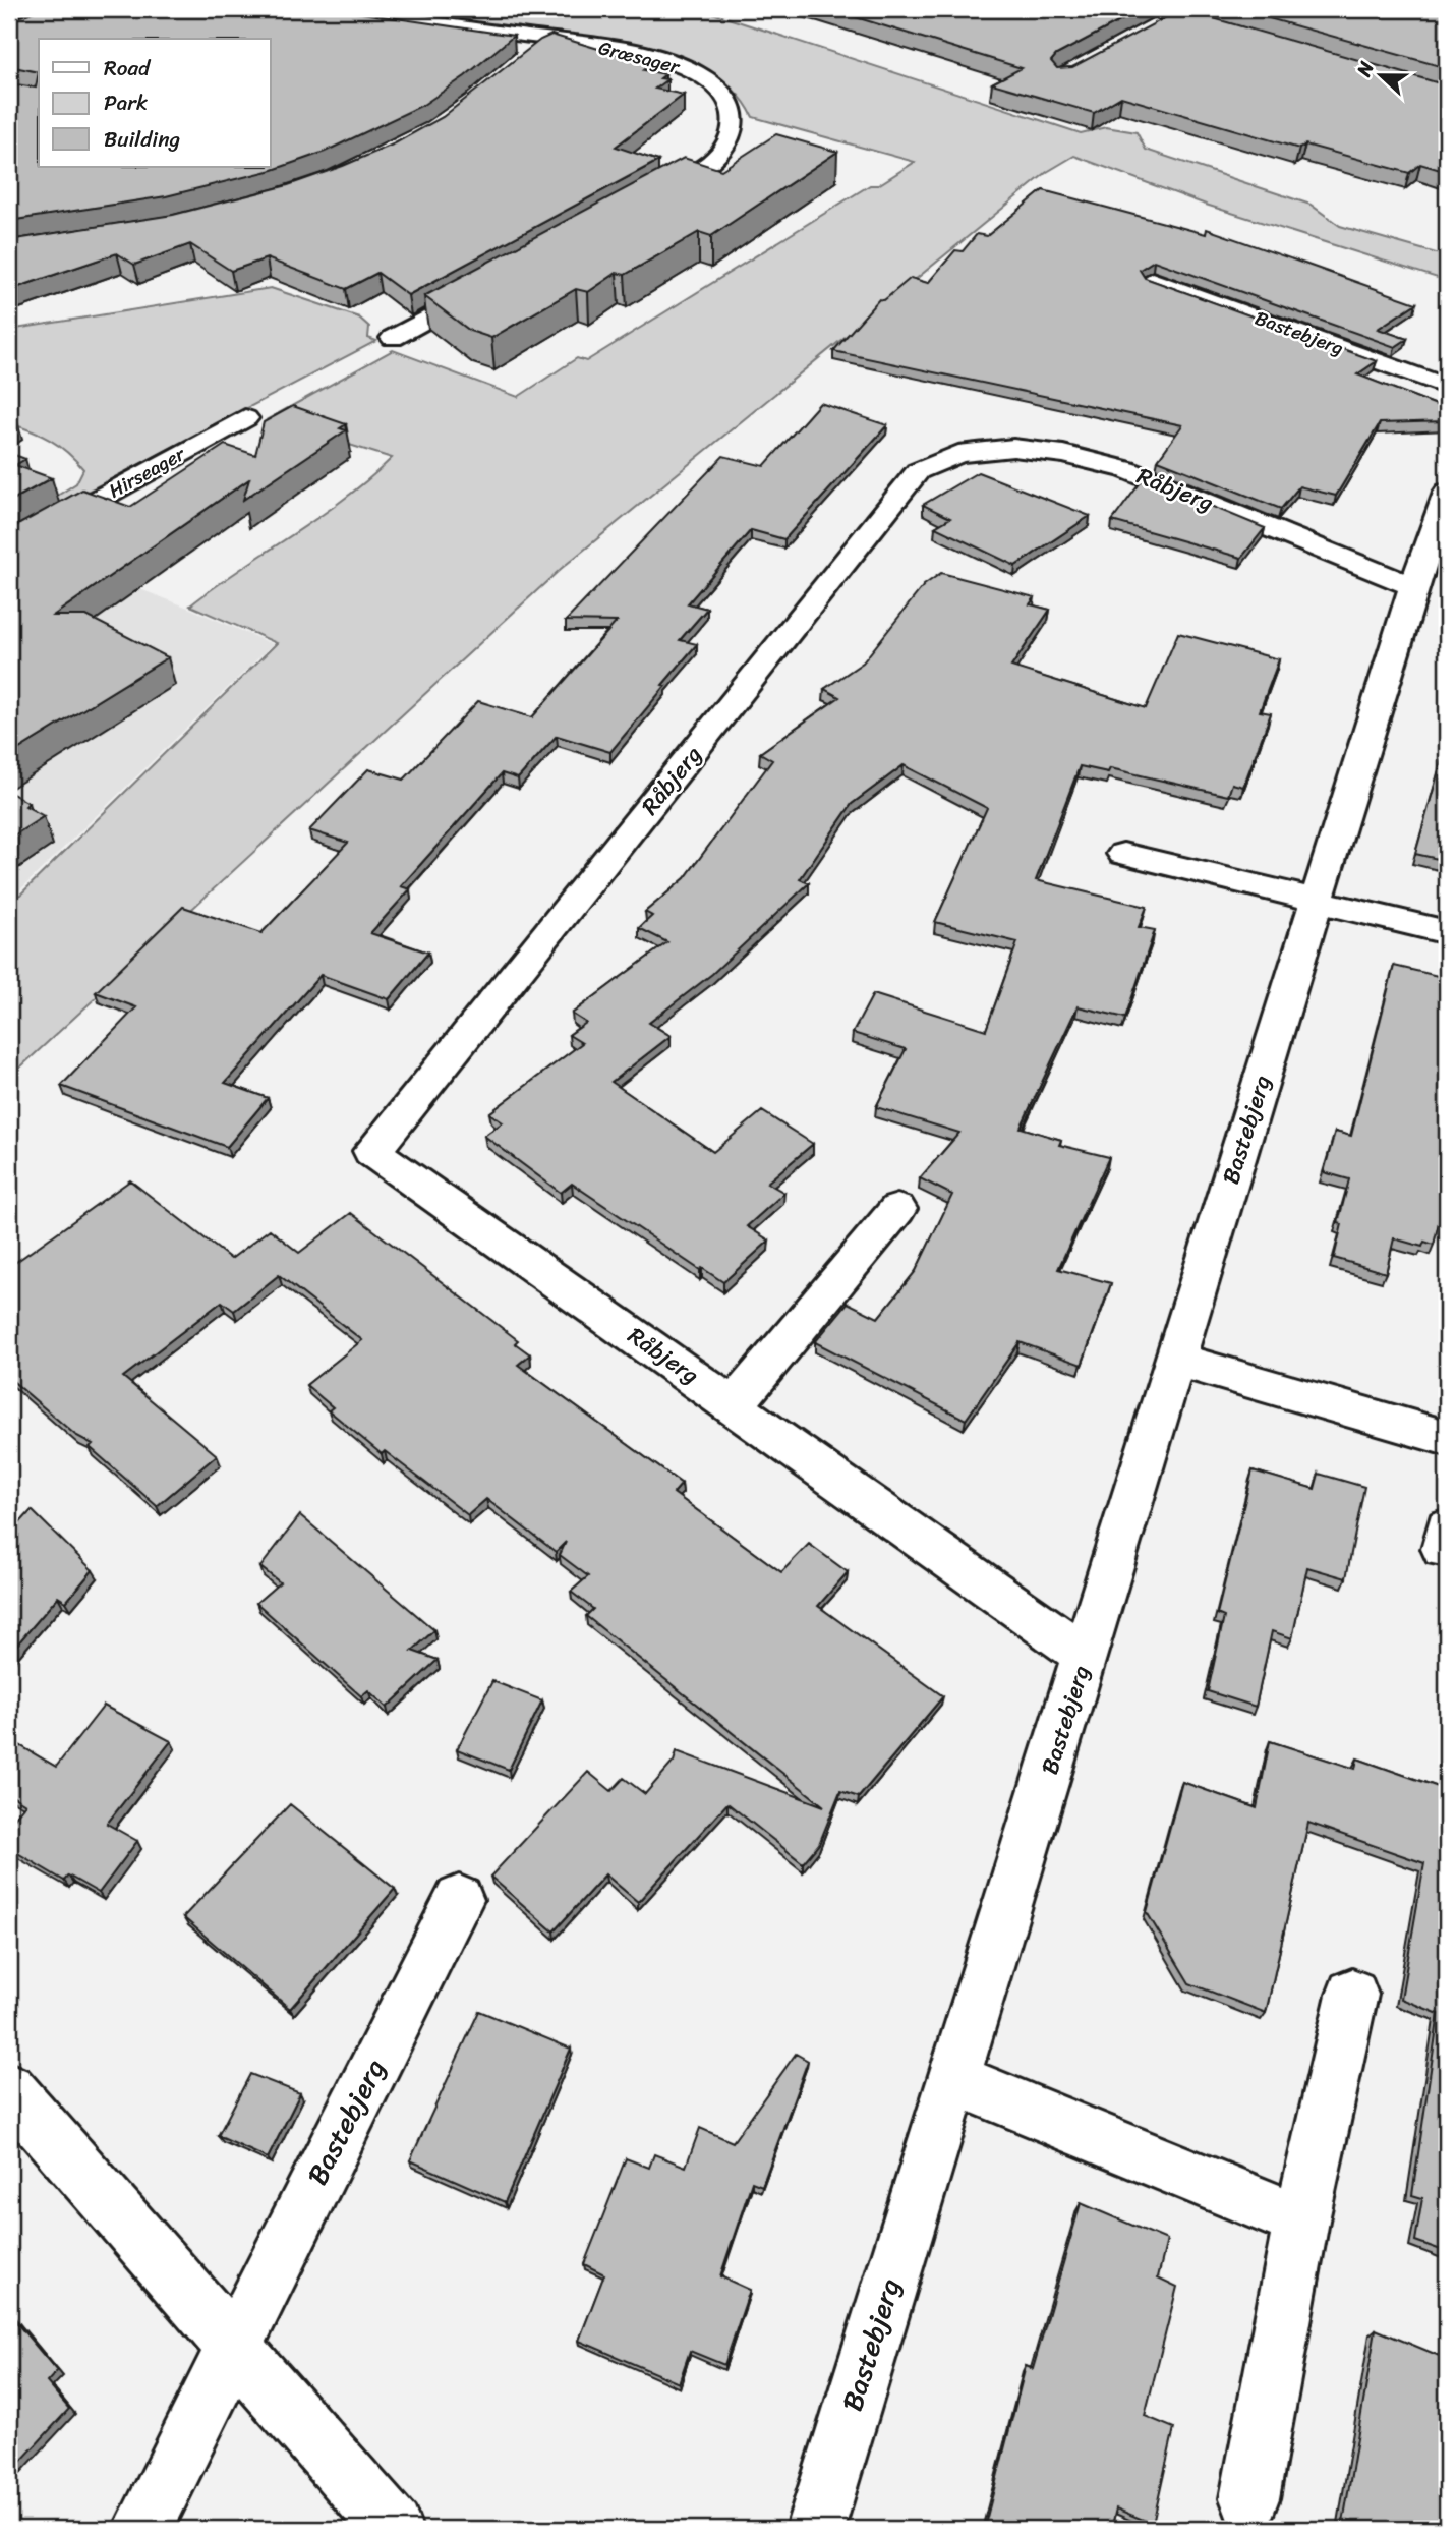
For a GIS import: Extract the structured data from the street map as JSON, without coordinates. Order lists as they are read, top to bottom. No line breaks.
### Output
{"streets":{"street":["Græsager","Bastebjerg","Hirseager","Råbjerg"]},"crossings":[["Bastebjerg","Råbjerg"]],"legend":["Road","Park","Building"],"north":"left"}
